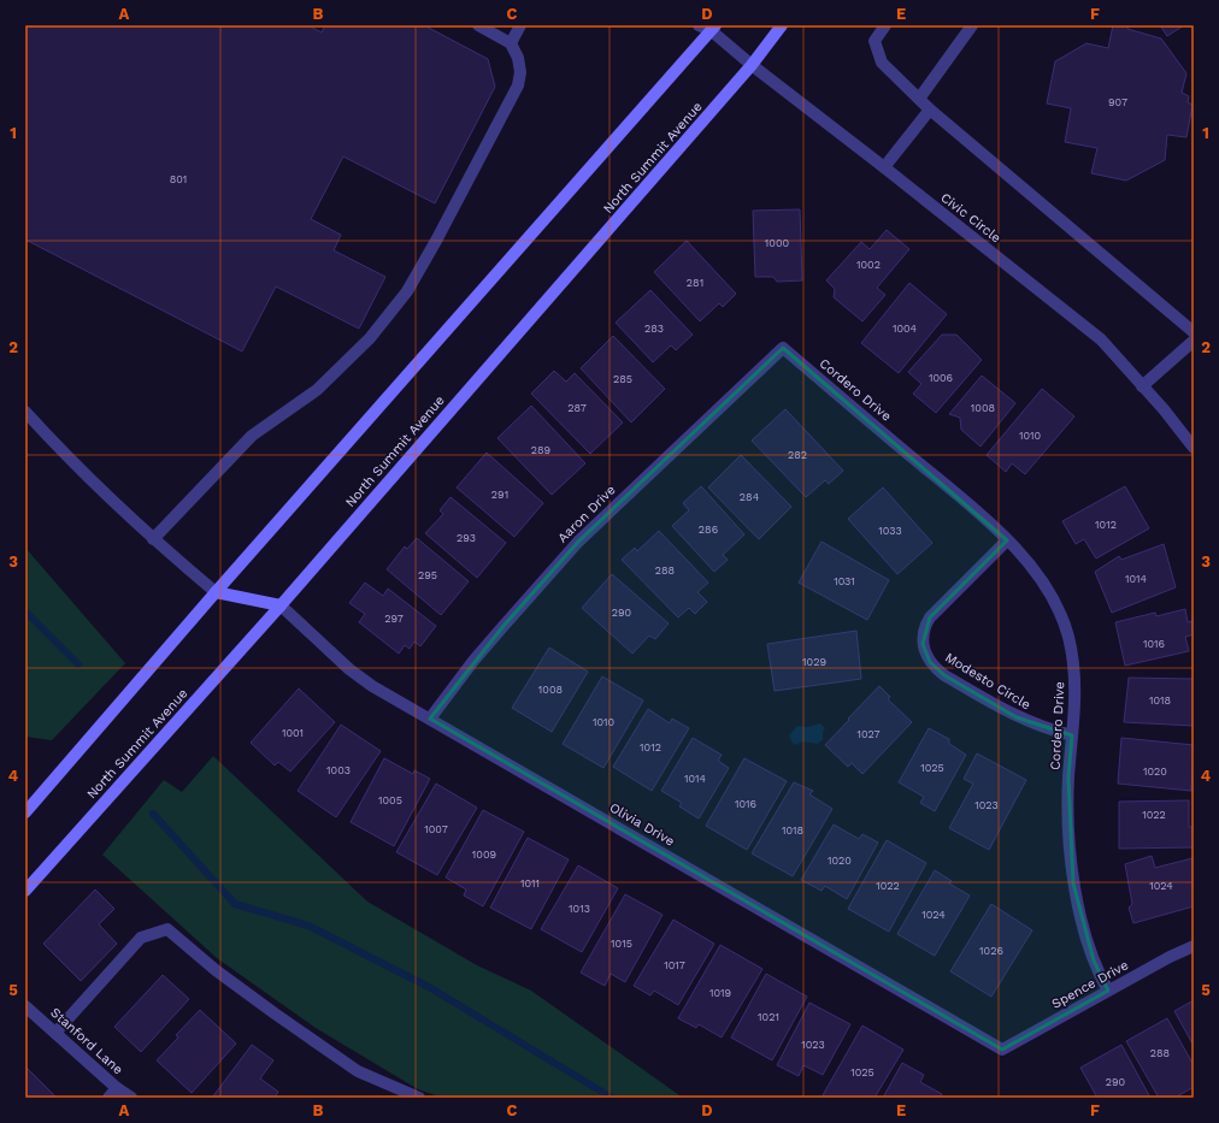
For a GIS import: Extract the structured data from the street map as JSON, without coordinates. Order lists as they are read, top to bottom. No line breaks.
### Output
{"streets":{"main road":["North Summit Avenue"],"street":["Civic Circle","Cordero Drive","Aaron Drive","Modesto Circle","Olivia Drive","Spence Drive","Stanford Lane"]},"crossings":[["North Summit Avenue","Civic Circle"],["North Summit Avenue","Olivia Drive"],["Cordero Drive","Aaron Drive"],["Cordero Drive","Modesto Circle"],["Cordero Drive","Spence Drive"],["Aaron Drive","Olivia Drive"],["Olivia Drive","Spence Drive"]],"house_numbers":["907","801","1000","1002","281","283","1004","1006","285","287","1008","1010","289","282","291","284","1012","286","1033","293","288","295","1014","1031","290","297","1016","1029","1008","1018","1010","1001","1027","1012","1025","1003","1020","1014","1005","1016","1023","1022","1007","1018","1009","1020","1011","1022","1024","1013","1024","1015","1026","1017","1019","1021","1023","288","1025","290"],"grid":{"columns":["A","B","C","D","E","F"],"rows":["1","2","3","4","5"]}}
